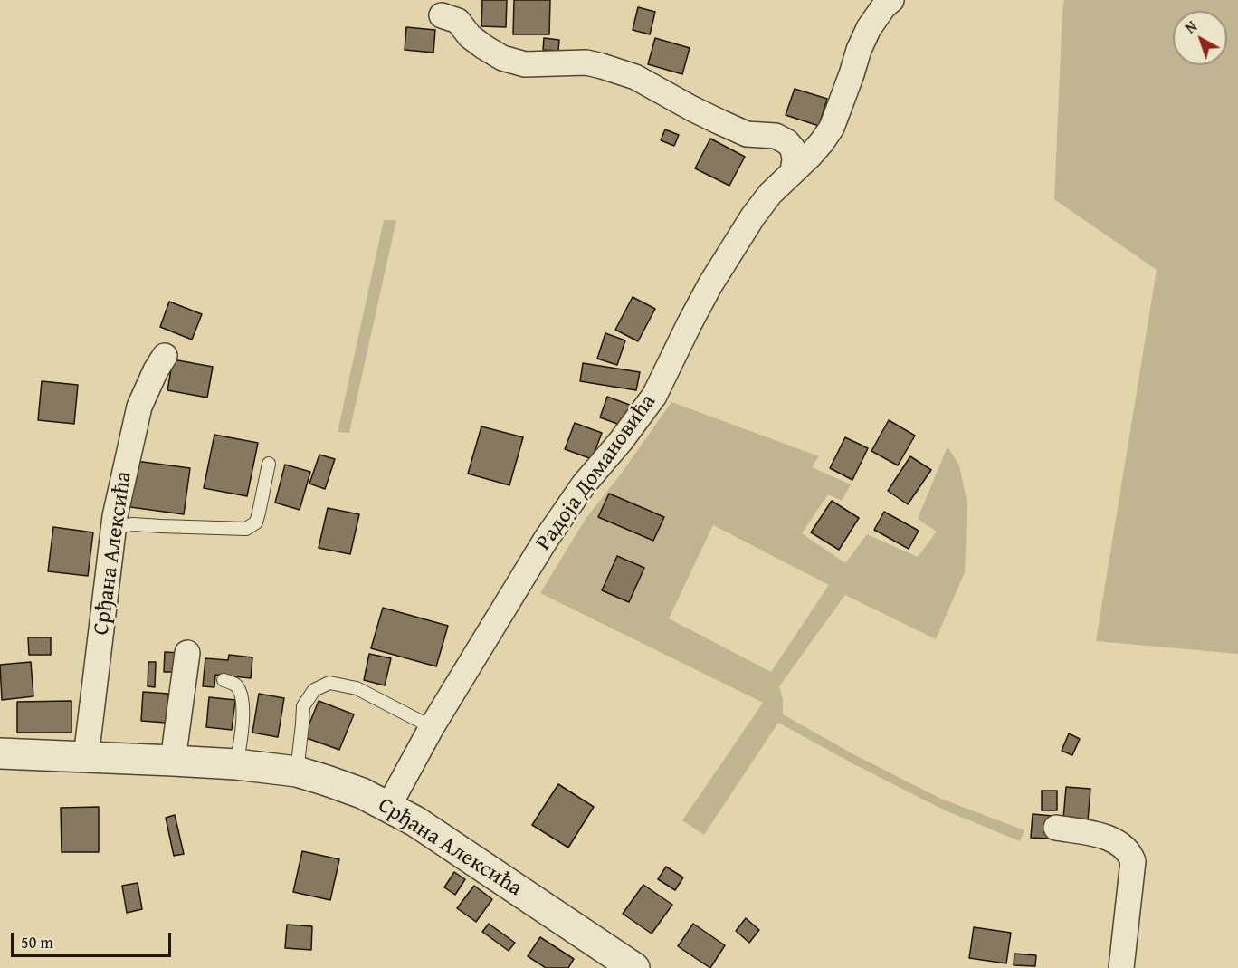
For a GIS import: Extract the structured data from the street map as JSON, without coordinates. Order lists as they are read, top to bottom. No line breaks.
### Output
{"streets":{"street":["Радоја Домановића","Срђана Алексића"]},"crossings":[["Радоја Домановића","Срђана Алексића"]],"scale_bar":"50 m","north":"top left"}
